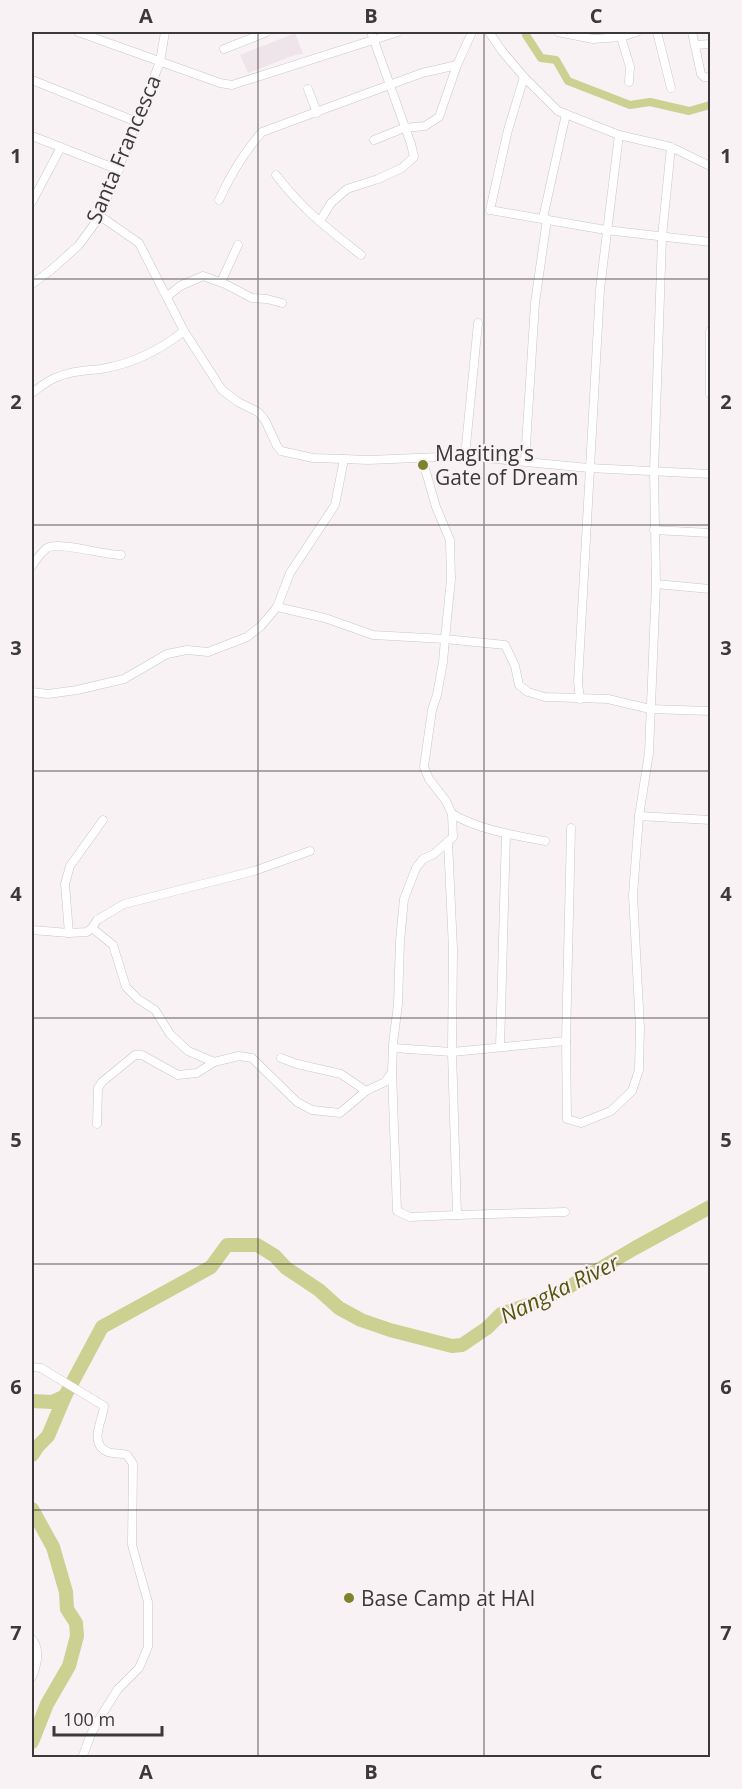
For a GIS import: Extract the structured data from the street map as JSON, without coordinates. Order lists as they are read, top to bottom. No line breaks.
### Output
{"streets":{"street":["Santa Francesca"]},"water":["Nangka River"],"places":["Magiting's Gate of Dream","Base Camp at HAI"],"scale_bar":"100 m","grid":{"columns":["A","B","C"],"rows":["1","2","3","4","5","6","7"]}}
